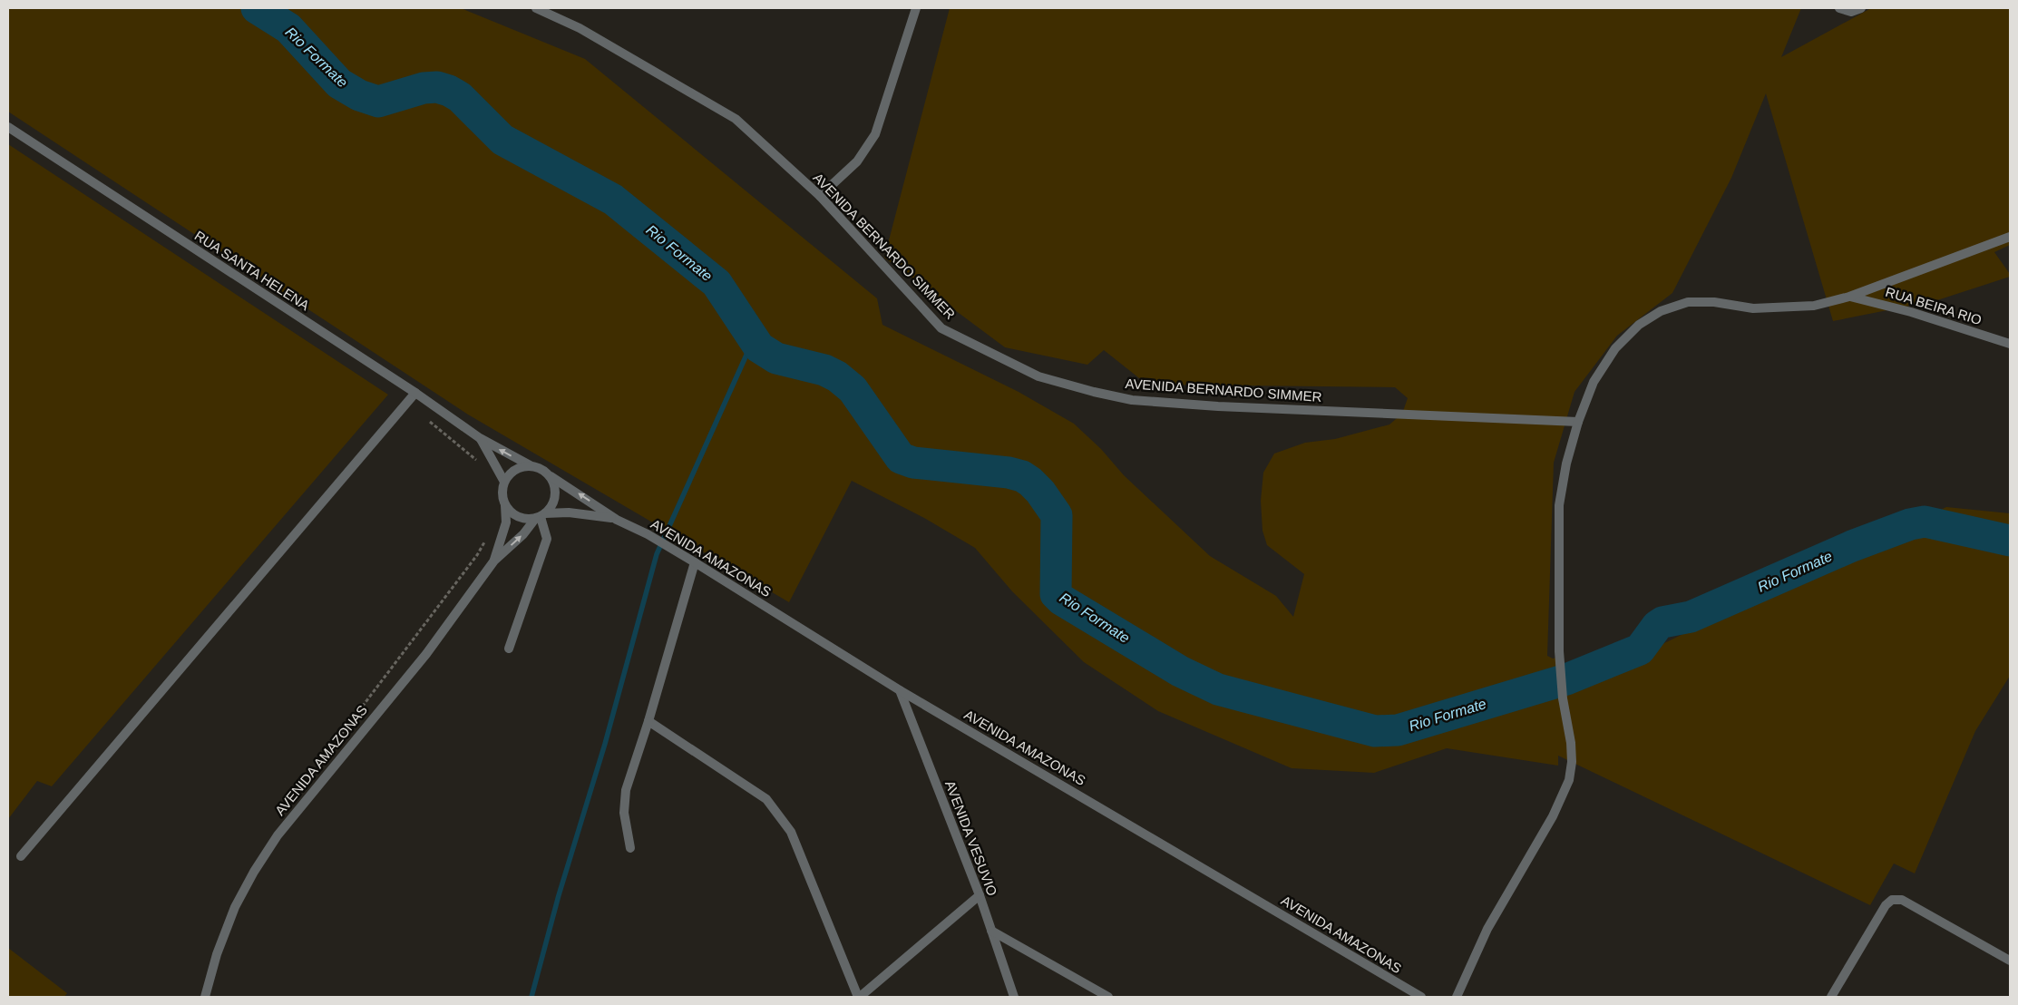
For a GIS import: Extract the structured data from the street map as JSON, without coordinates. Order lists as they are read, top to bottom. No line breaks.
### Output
{"streets":{"street":["AVENIDA BERNARDO SIMMER","RUA SANTA HELENA","RUA BEIRA RIO","AVENIDA AMAZONAS","AVENIDA VESUVIO"]},"crossings":[["RUA SANTA HELENA","AVENIDA AMAZONAS"],["AVENIDA AMAZONAS","AVENIDA VESUVIO"]],"water":["Rio Formate"]}
